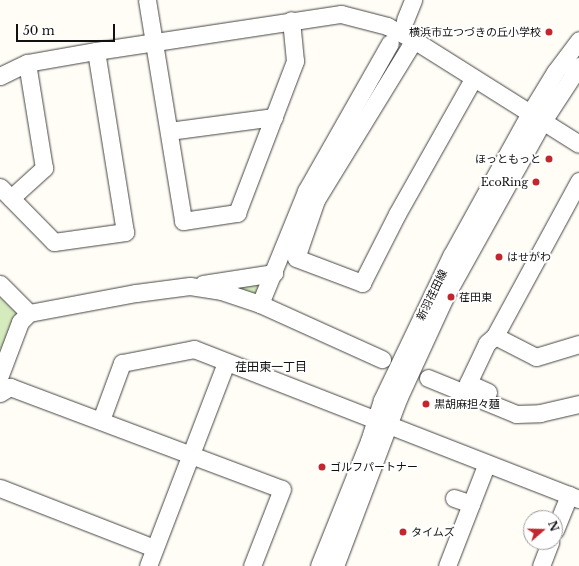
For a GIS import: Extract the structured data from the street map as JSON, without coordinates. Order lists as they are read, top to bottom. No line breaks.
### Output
{"streets":{"street":["新羽荏田線"]},"districts":["荏田東一丁目"],"places":["横浜市立つづきの丘小学校","ほっともっと","EcoRing","はせがわ","荏田東","黒胡麻担々麺","ゴルフパートナー","タイムズ"],"scale_bar":"50 m","north":"right"}
